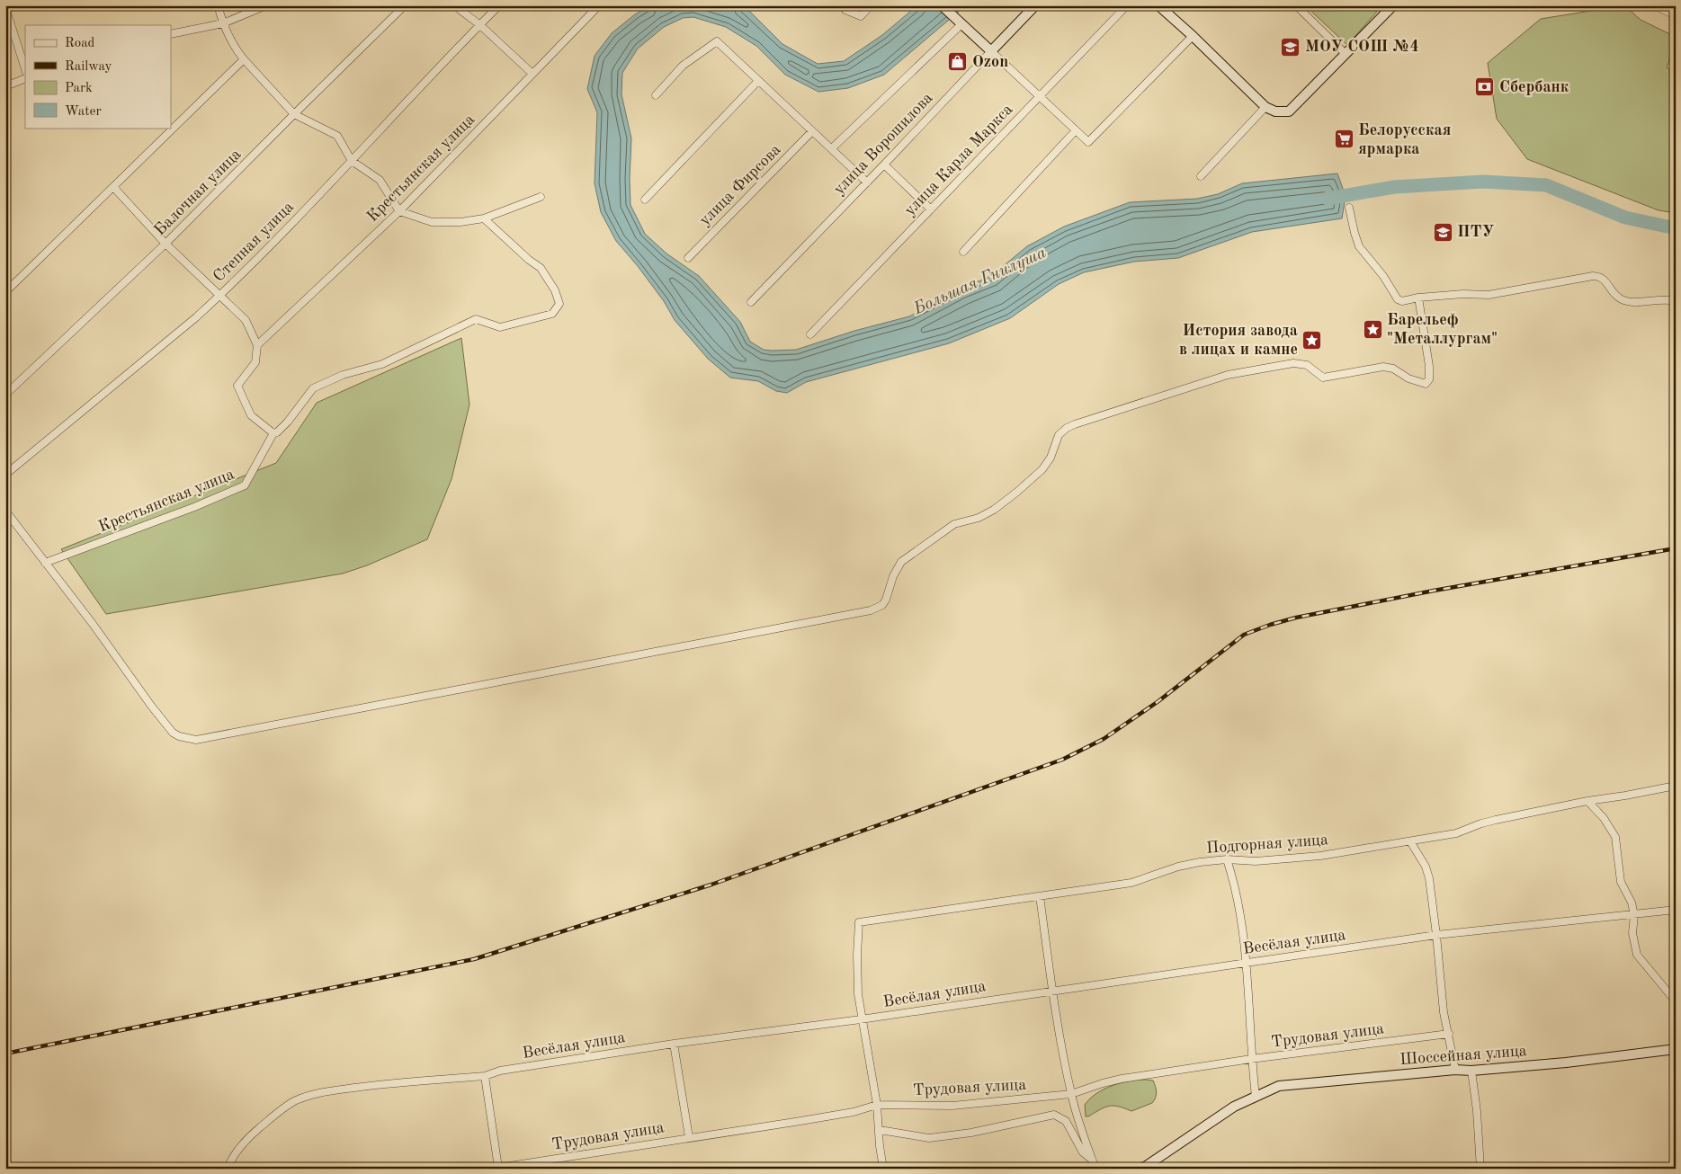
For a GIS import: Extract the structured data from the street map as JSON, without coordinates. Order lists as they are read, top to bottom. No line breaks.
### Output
{"streets":{"main road":["улица Ворошилова","Шоссейная улица"],"street":["улица Карла Маркса","Крестьянская улица","улица Фирсова","Балочная улица","Степная улица","Подгорная улица","Весёлая улица","Трудовая улица"]},"crossings":[["Подгорная улица","Весёлая улица"]],"water":["Большая Гнилуша"],"places":{"school or university":["МОУ СОШ №4","ПТУ"],"shop":["Ozon"],"bank":["Сбербанк"],"supermarket":["Белорусская ярмарка"],"place":["Барельеф \"Металлургам\"","История завода в лицах и камне"]},"legend":["Road","Railway","Park","Water"]}
